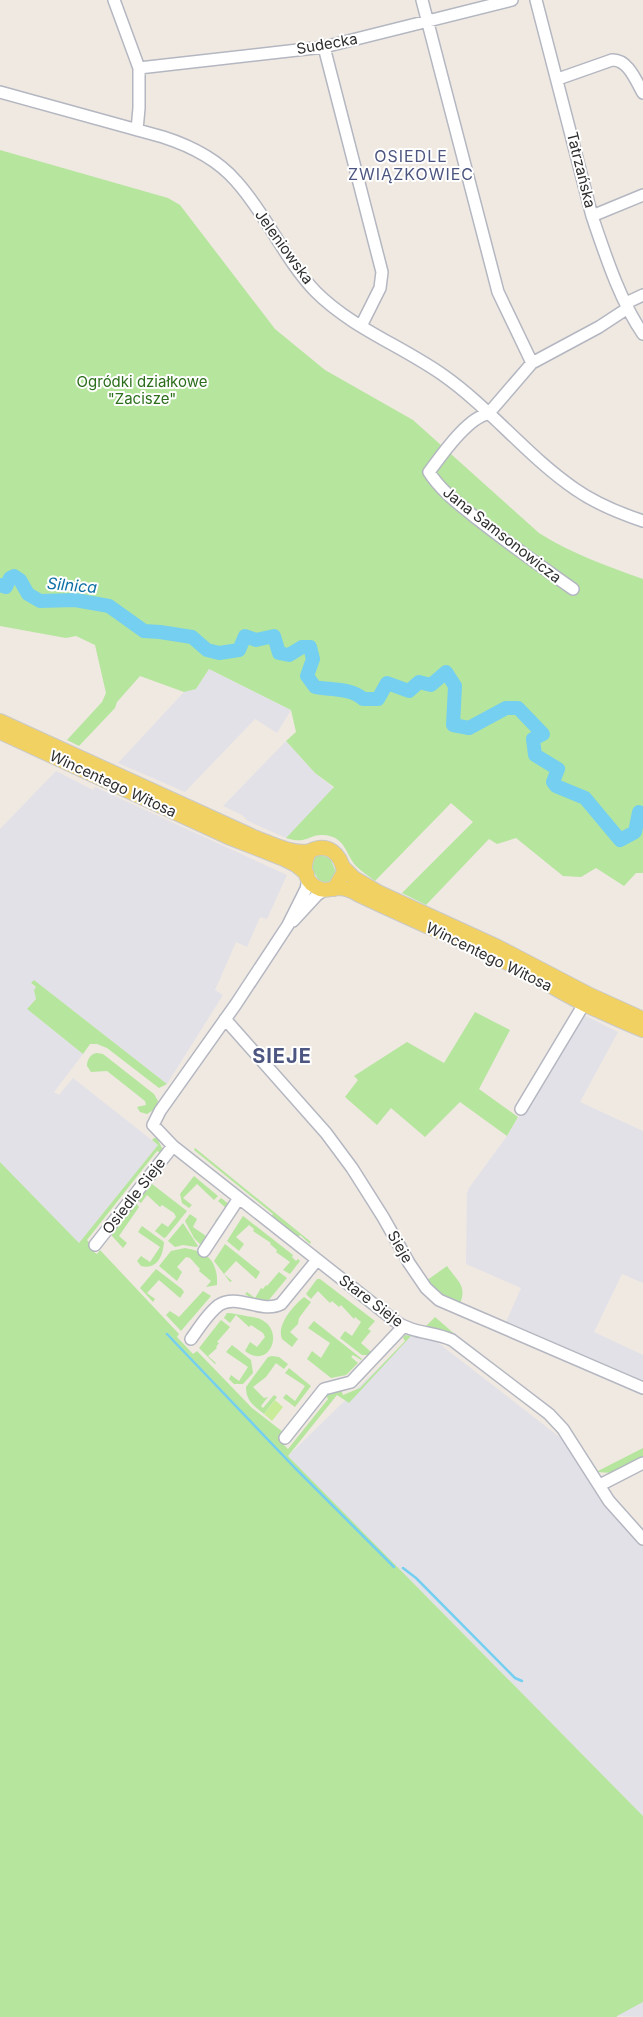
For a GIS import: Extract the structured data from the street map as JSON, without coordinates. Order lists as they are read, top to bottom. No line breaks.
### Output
{"streets":{"main road":["Wincentego Witosa"],"street":["Sudecka","Tatrzańska","Jeleniowska","Jana Samsonowicza","Osiedle Sieje","Sieje","Stare Sieje"]},"crossings":[["Tatrzańska","Jana Samsonowicza"],["Jeleniowska","Jana Samsonowicza"],["Osiedle Sieje","Stare Sieje"],["Sieje","Stare Sieje"]],"districts":["OSIEDLE ZWIĄZKOWIEC","SIEJE"],"water":["Silnica"],"parks":["Ogródki działkowe \"Zacisze\""]}
